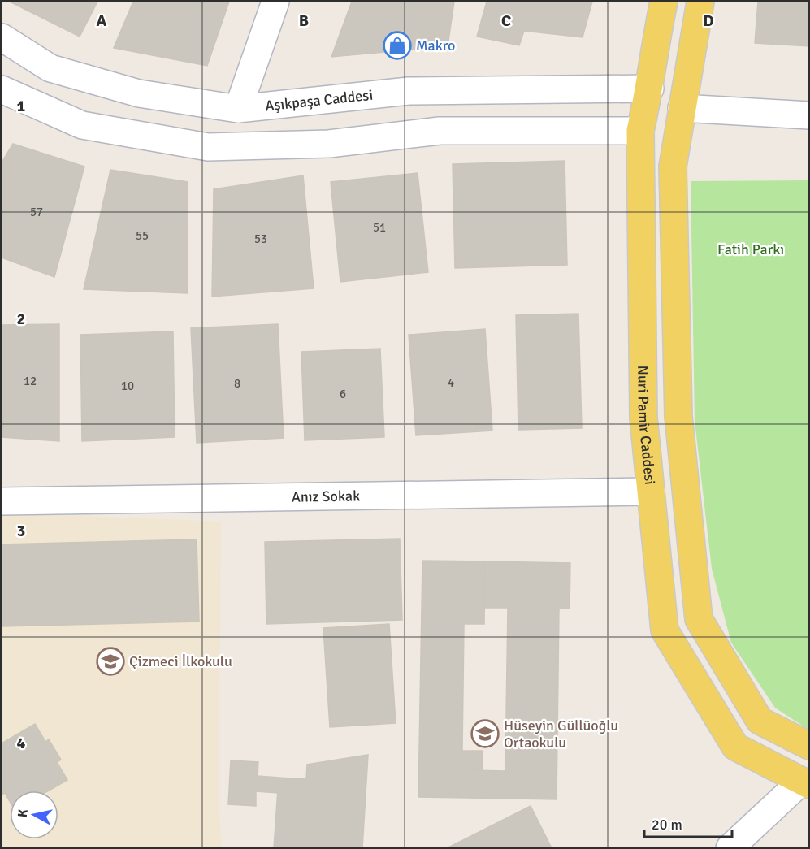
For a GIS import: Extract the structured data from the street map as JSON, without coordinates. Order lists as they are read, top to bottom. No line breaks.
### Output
{"streets":{"main road":["Nuri Pamir Caddesi"],"street":["Aşıkpaşa Caddesi","Anız Sokak"]},"crossings":[["Aşıkpaşa Caddesi","Nuri Pamir Caddesi"],["Nuri Pamir Caddesi","Anız Sokak"]],"parks":["Fatih Parkı"],"places":{"shop":["Makro"],"school or university":["Çizmeci İlkokulu","Hüseyin Güllüoğlu Ortaokulu"]},"house_numbers":["57","51","55","53","12","4","8","10","6"],"scale_bar":"20 m","north":"left","grid":{"columns":["A","B","C","D"],"rows":["1","2","3","4"]}}
